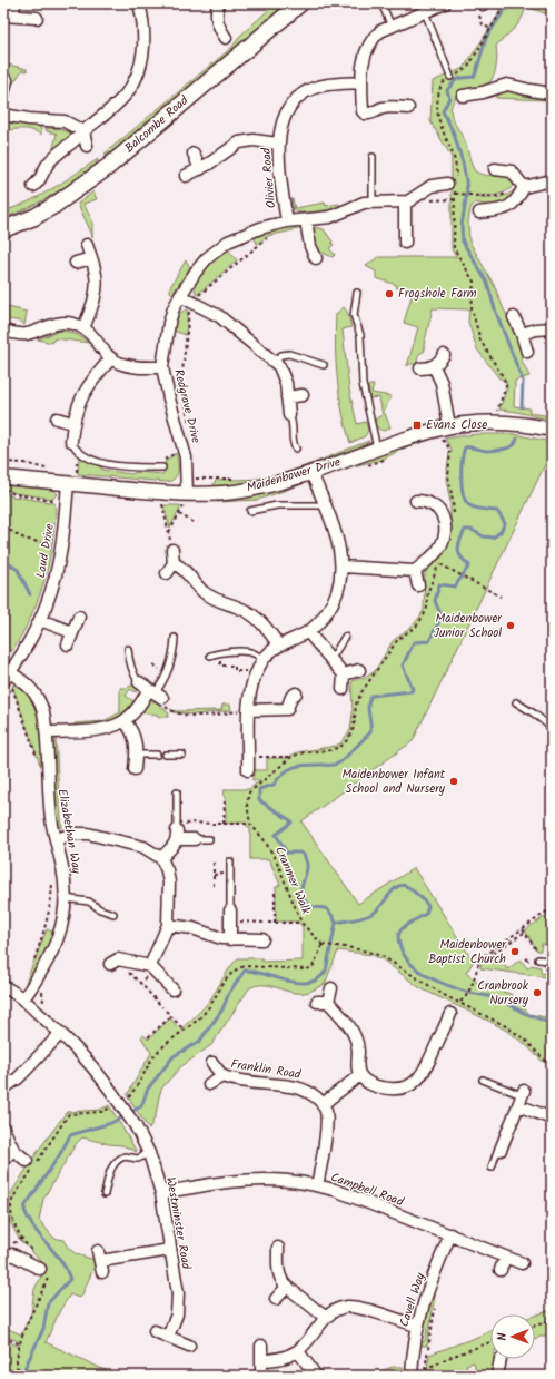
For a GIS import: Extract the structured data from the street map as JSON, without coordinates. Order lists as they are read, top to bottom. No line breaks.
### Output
{"streets":{"main road":["Balcombe Road"],"street":["Olivier Road","Redgrave Drive","Maidenbower Drive","Laud Drive","Elizabethan Way","Franklin Road","Campbell Road","Westminster Road","Cavell Way"],"path":["Cranmer Walk"]},"crossings":[["Olivier Road","Redgrave Drive"],["Redgrave Drive","Maidenbower Drive"],["Maidenbower Drive","Laud Drive"],["Laud Drive","Elizabethan Way"],["Elizabethan Way","Westminster Road"],["Campbell Road","Westminster Road"],["Campbell Road","Cavell Way"]],"places":{"other":["Frogshole Farm","Maidenbower Junior School","Maidenbower Infant School and Nursery","Maidenbower Baptist Church","Cranbrook Nursery"],"transit":["Evans Close"]},"north":"left"}
